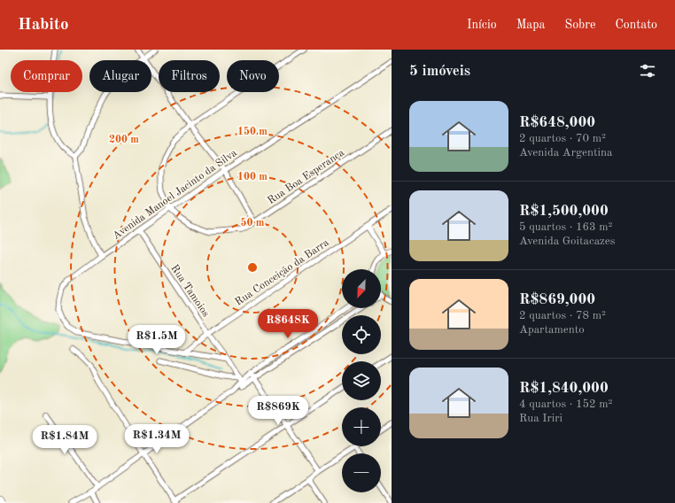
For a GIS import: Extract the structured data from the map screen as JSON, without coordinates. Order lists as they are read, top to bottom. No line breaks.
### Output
{"streets":{"street":["Rua Boa Esperança","Avenida Manoel Jacinto da Silva","Rua Conceição da Barra","Rua Tamoios"]},"crossings":[["Rua Boa Esperança","Avenida Manoel Jacinto da Silva"],["Avenida Manoel Jacinto da Silva","Rua Conceição da Barra"],["Avenida Manoel Jacinto da Silva","Rua Tamoios"],["Rua Conceição da Barra","Rua Tamoios"]],"north":"bottom left","page":{"header":"Habito","nav":["Início","Mapa","Sobre","Contato"],"heading":"5 imóveis","chip":["Comprar","Alugar","Filtros","Novo"],"list":[{"name":"R$648,000","note":"2 quartos · 70 m² · Avenida Argentina"},{"name":"R$1,500,000","note":"5 quartos · 163 m² · Avenida Goitacazes"},{"name":"R$869,000","note":"2 quartos · 78 m² · Apartamento"},{"name":"R$1,840,000","note":"4 quartos · 152 m² · Rua Iriri"}],"map_buttons":["+","−"],"price":["R$648K","R$1.5M","R$869K","R$1.34M","R$1.84M"]},"rings":["150 m","200 m","100 m","50 m"]}
